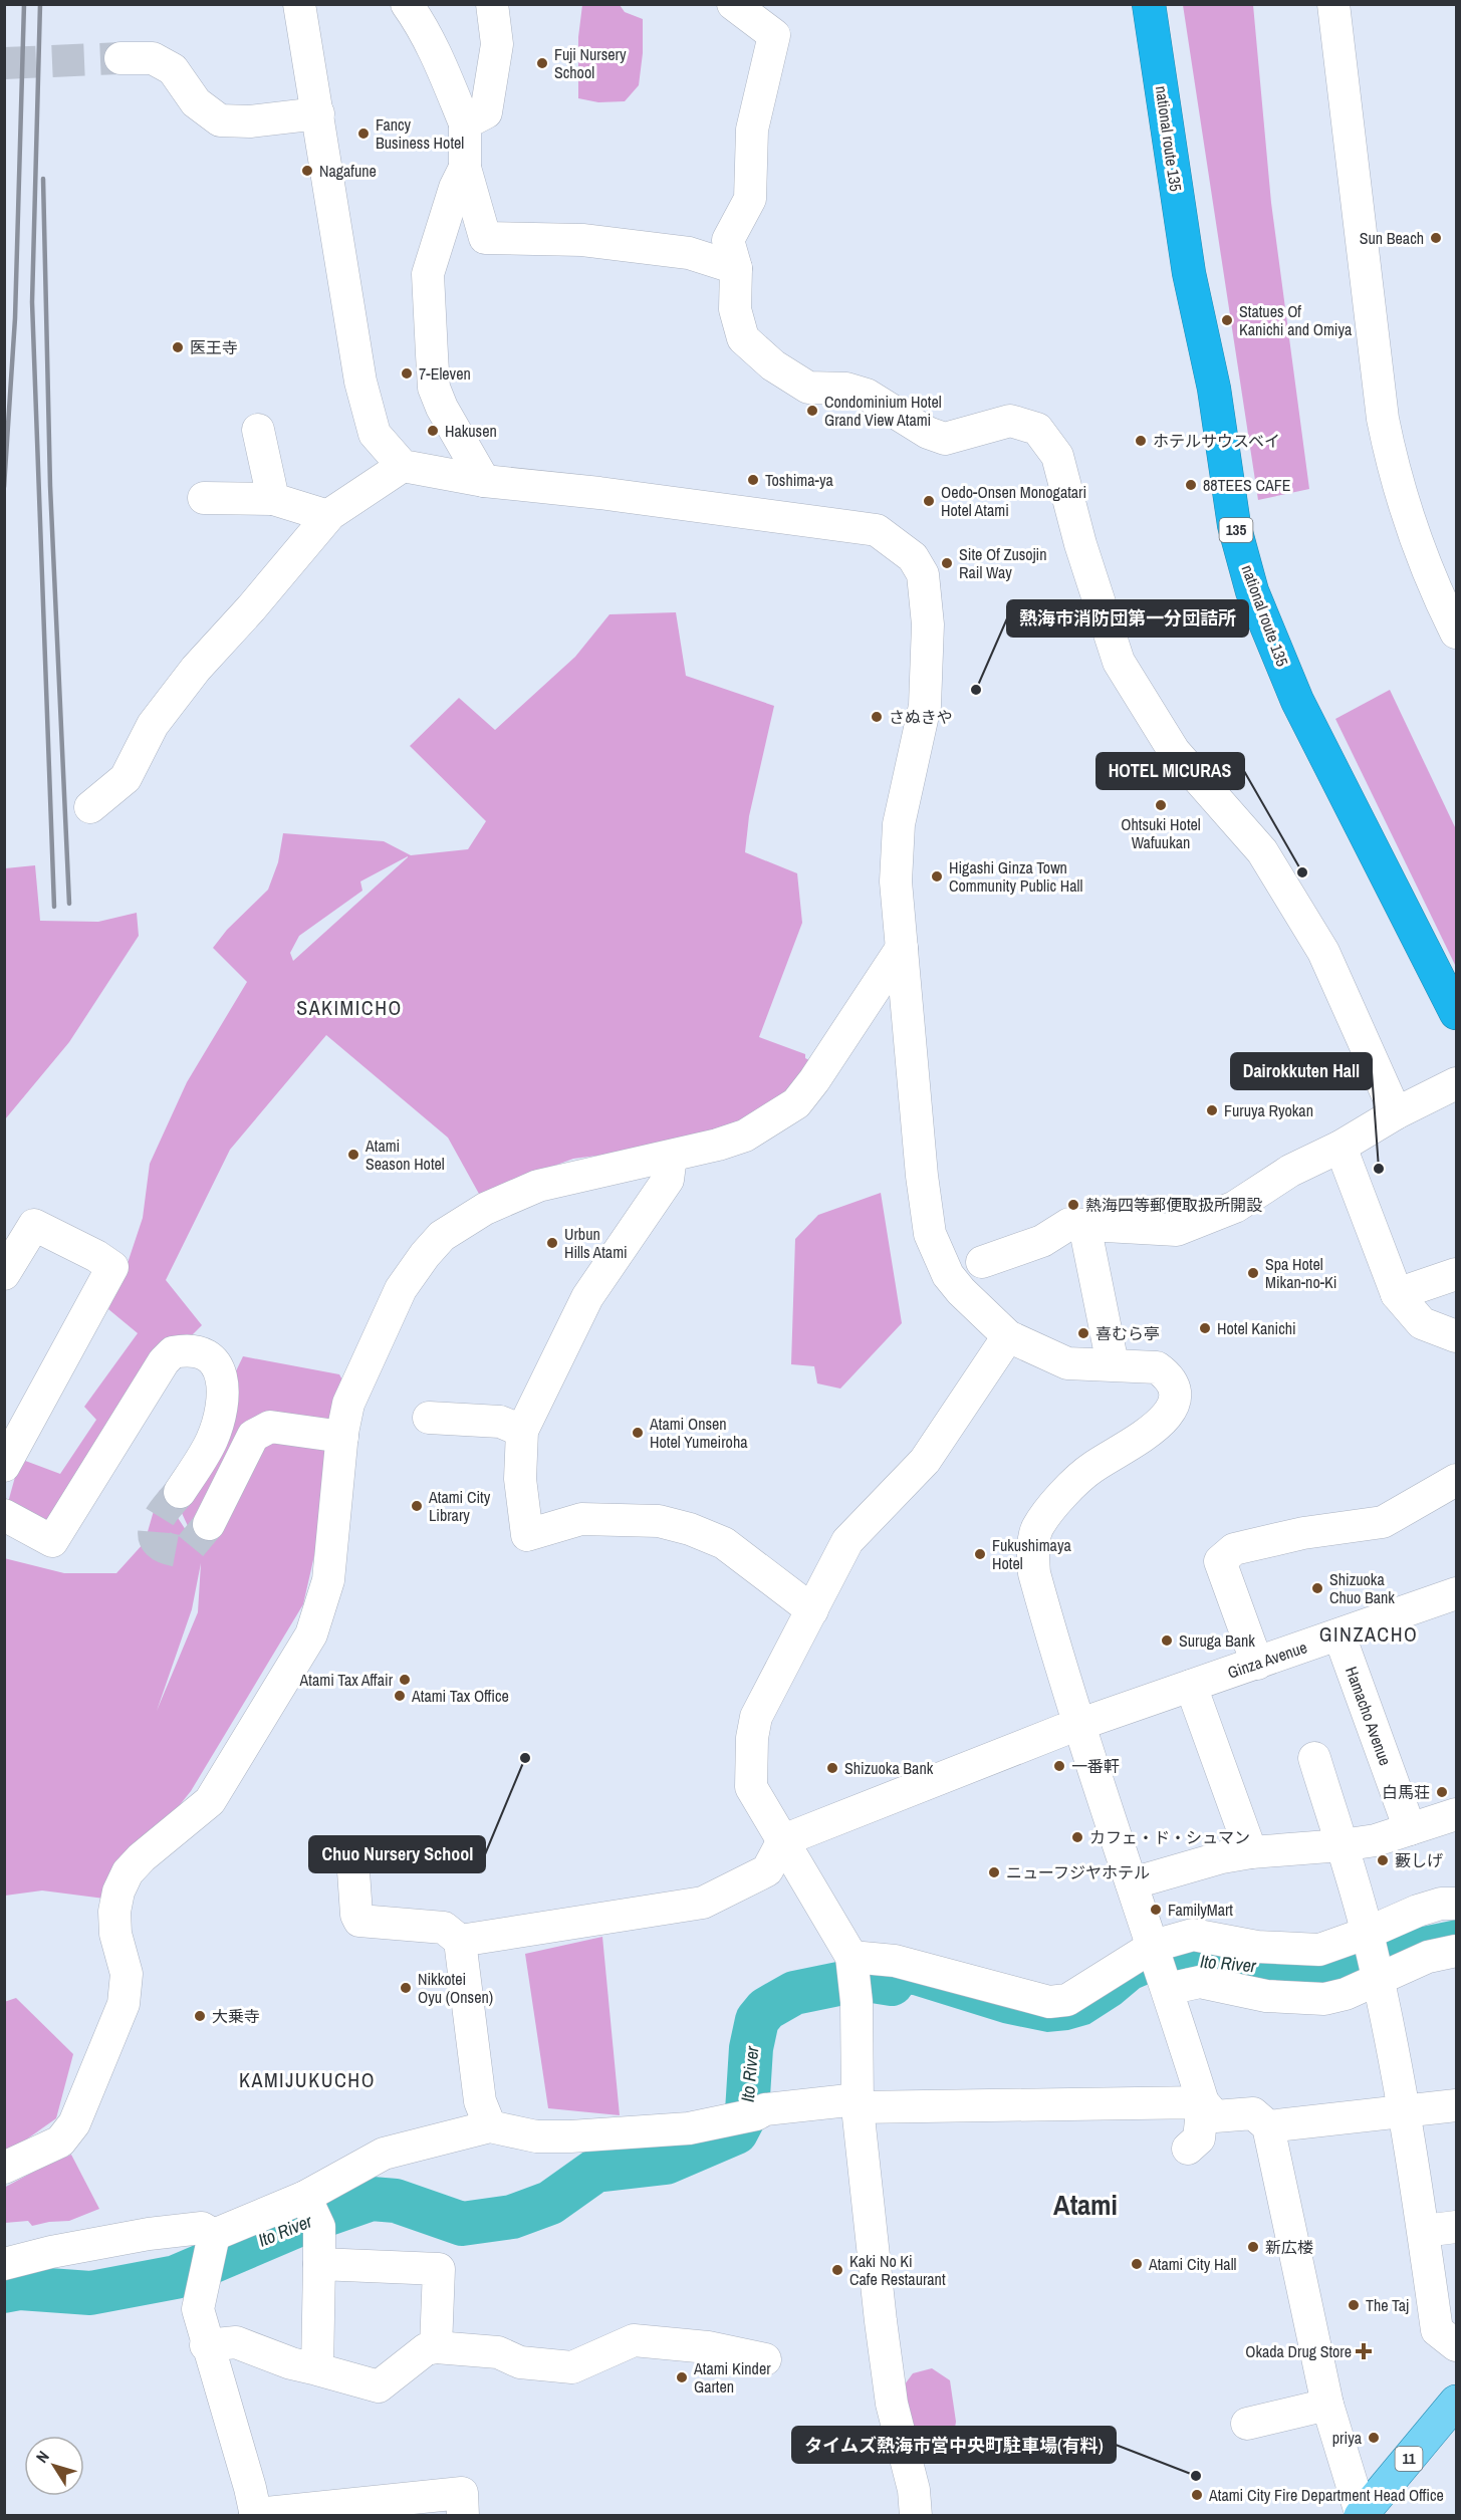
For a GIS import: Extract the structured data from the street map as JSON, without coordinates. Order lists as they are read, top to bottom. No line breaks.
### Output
{"streets":{"highway":["national route 135","135"],"main road":["11"],"street":["Ginza Avenue","Hamacho Avenue"]},"crossings":[["Ginza Avenue","Hamacho Avenue"]],"districts":["SAKIMICHO","GINZACHO","KAMIJUKUCHO","Atami"],"water":["Ito River"],"places":{"other":["Fuji Nursery School","Fancy Business Hotel","Nagafune","Sun Beach","Statues Of Kanichi and Omiya","医王寺","7-Eleven","Condominium Hotel Grand View Atami","Hakusen","ホテルサウスベイ","Toshima-ya","88TEES CAFE","Oedo-Onsen Monogatari Hotel Atami","Site Of Zusojin Rail Way","熱海市消防団第一分団詰所","さぬきや","Ohtsuki Hotel Wafuukan","HOTEL MICURAS","Higashi Ginza Town Community Public Hall","Furuya Ryokan","Atami Season Hotel","Dairokkuten Hall","熱海四等郵便取扱所開設","Urbun Hills Atami","Spa Hotel Mikan-no-Ki","Hotel Kanichi","喜むら亭","Atami Onsen Hotel Yumeiroha","Atami City Library","Fukushimaya Hotel","Shizuoka Chuo Bank","Suruga Bank","Atami Tax Affair","Atami Tax Office","Chuo Nursery School","一番軒","Shizuoka Bank","白馬荘","カフェ・ド・シュマン","藪しげ","ニューフジヤホテル","FamilyMart","Nikkotei Oyu (Onsen)","大乗寺","新広楼","Atami City Hall","Kaki No Ki Cafe Restaurant","The Taj","Atami Kinder Garten","priya","タイムズ熱海市営中央町駐車場(有料)","Atami City Fire Department Head Office"],"health":["Okada Drug Store"]},"north":"top left"}
